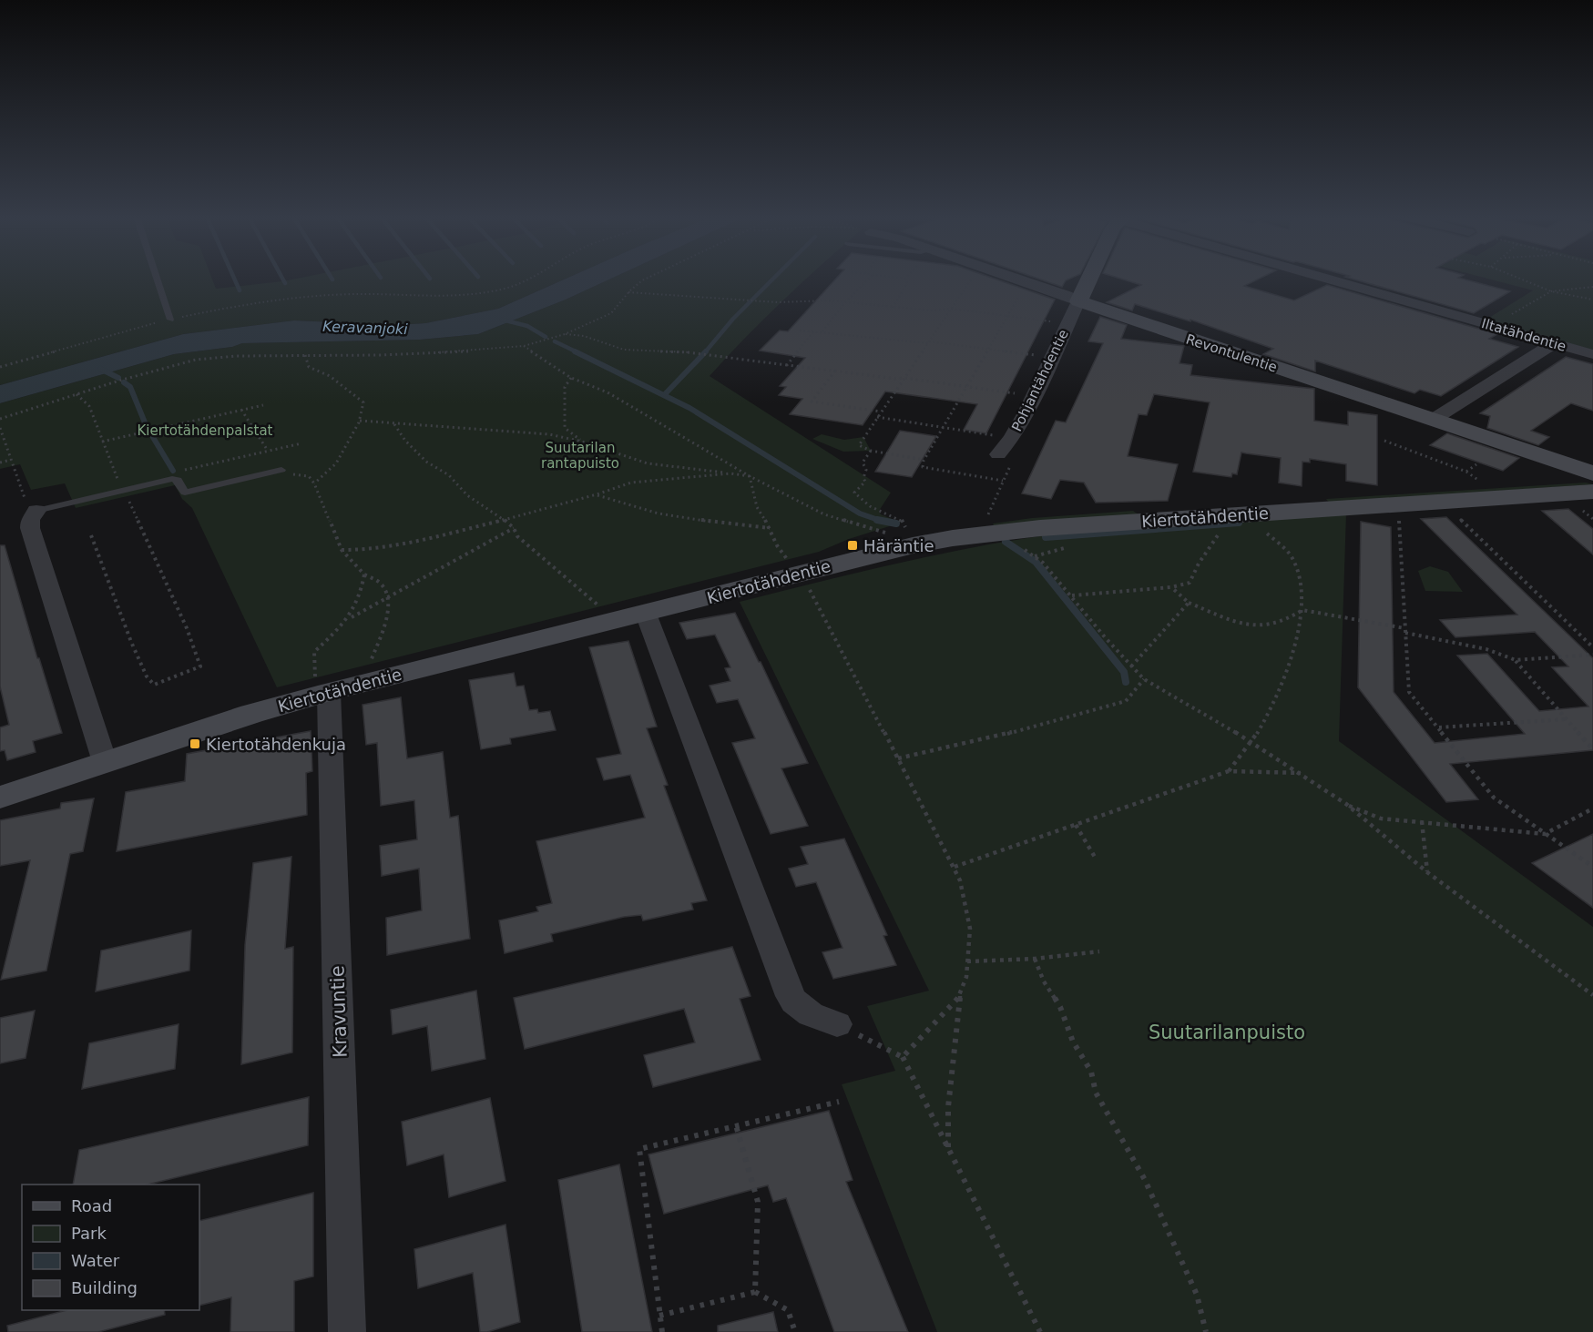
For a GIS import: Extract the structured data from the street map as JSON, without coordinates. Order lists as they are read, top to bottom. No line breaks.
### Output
{"streets":{"street":["Iltatähdentie","Revontulentie","Pohjantähdentie","Kiertotähdentie","Kravuntie"]},"crossings":[["Revontulentie","Pohjantähdentie"],["Kiertotähdentie","Kravuntie"]],"water":["Keravanjoki"],"parks":["Kiertotähdenpalstat","Suutarilan rantapuisto","Suutarilanpuisto"],"places":{"transit":["Häräntie","Kiertotähdenkuja"]},"legend":["Road","Park","Water","Building"]}
